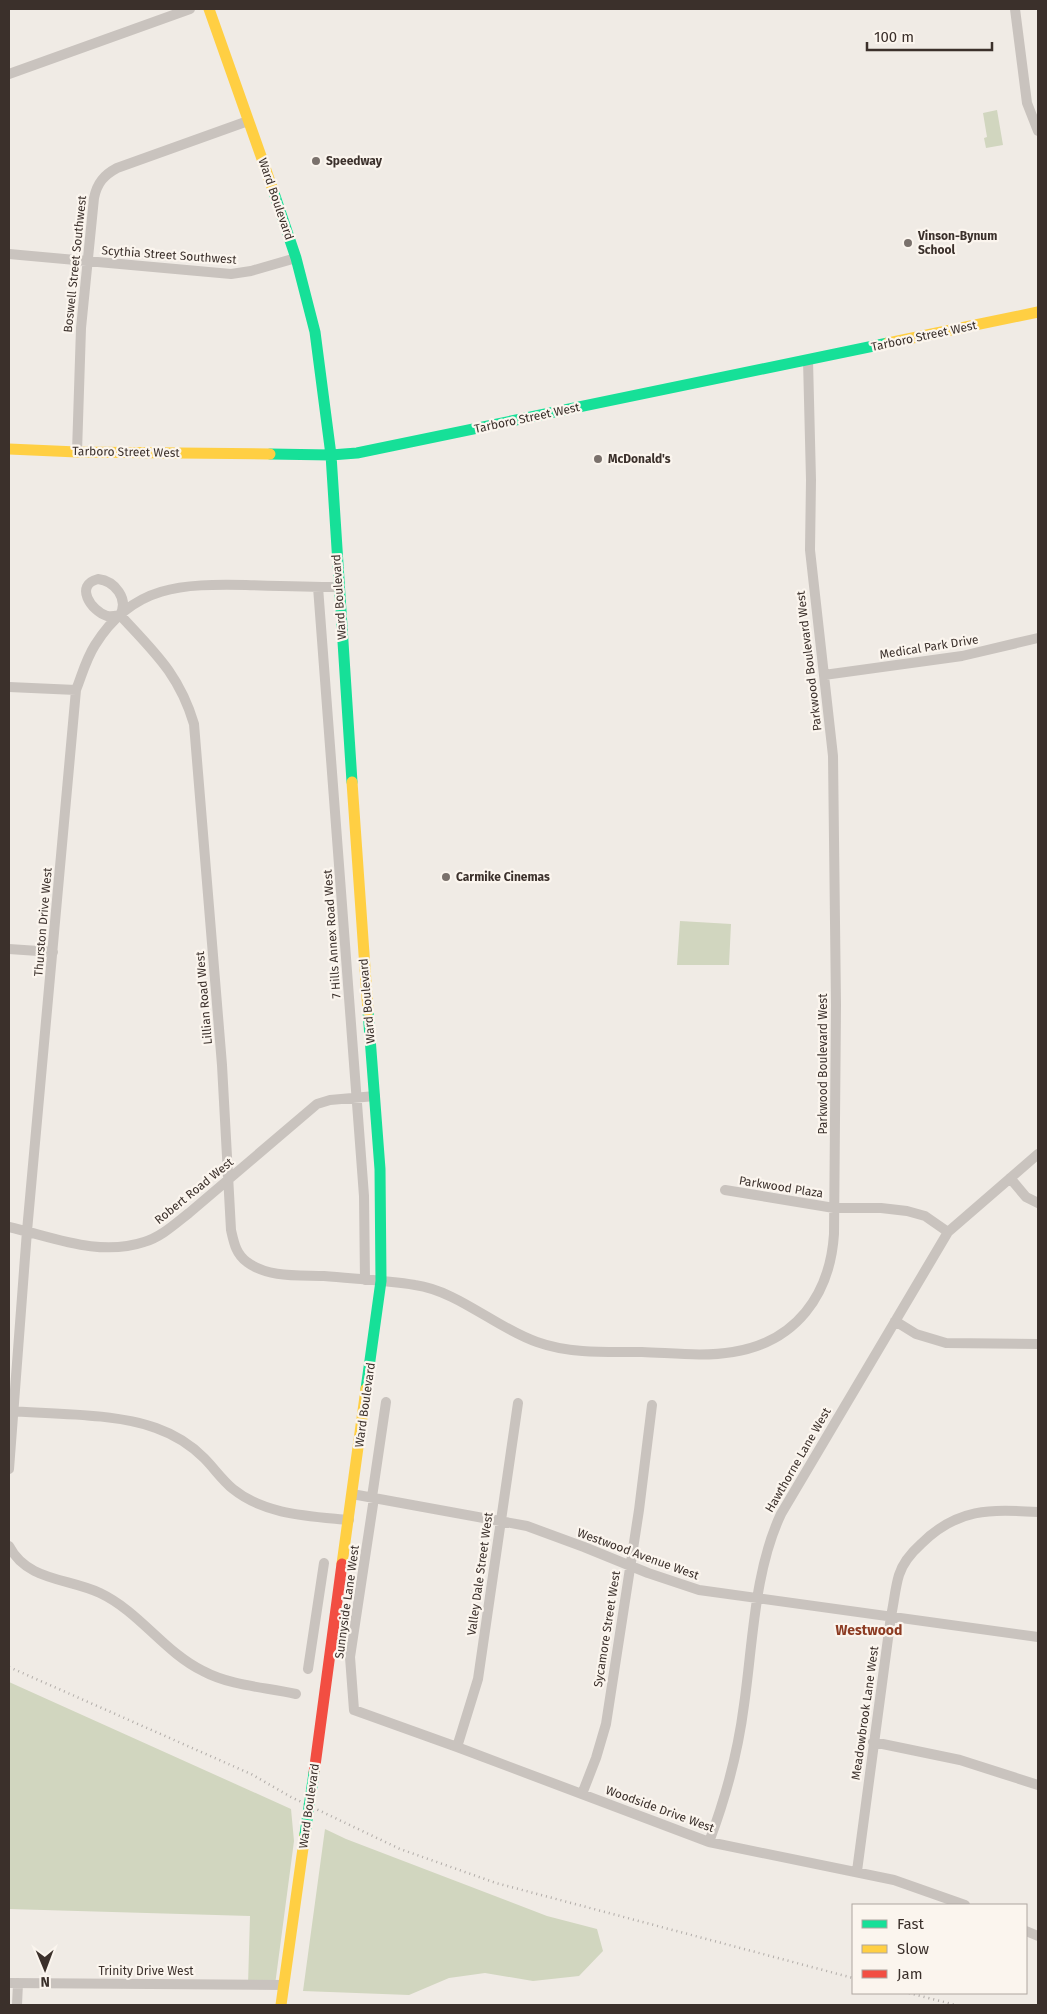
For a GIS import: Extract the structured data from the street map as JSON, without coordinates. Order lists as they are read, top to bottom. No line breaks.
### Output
{"streets":{"main road":["Ward Boulevard","Tarboro Street West"],"street":["Scythia Street Southwest","Boswell Street Southwest","Medical Park Drive","Parkwood Boulevard West","Thurston Drive West","7 Hills Annex Road West","Lillian Road West","Parkwood Plaza","Robert Road West","Hawthorne Lane West","Westwood Avenue West","Valley Dale Street West","Sunnyside Lane West","Sycamore Street West","Meadowbrook Lane West","Woodside Drive West","Trinity Drive West"]},"crossings":[["Ward Boulevard","Scythia Street Southwest"],["Ward Boulevard","Boswell Street Southwest"],["Ward Boulevard","Tarboro Street West"],["Ward Boulevard","Parkwood Boulevard West"],["Ward Boulevard","Thurston Drive West"],["Ward Boulevard","Lillian Road West"],["Ward Boulevard","Robert Road West"],["Ward Boulevard","Westwood Avenue West"],["Ward Boulevard","Trinity Drive West"],["Scythia Street Southwest","Boswell Street Southwest"],["Boswell Street Southwest","Tarboro Street West"],["Tarboro Street West","Parkwood Boulevard West"],["Medical Park Drive","Parkwood Boulevard West"],["Parkwood Boulevard West","Lillian Road West"],["Parkwood Boulevard West","Parkwood Plaza"],["Thurston Drive West","7 Hills Annex Road West"],["Thurston Drive West","Lillian Road West"],["Thurston Drive West","Robert Road West"],["7 Hills Annex Road West","Lillian Road West"],["7 Hills Annex Road West","Robert Road West"],["Lillian Road West","Robert Road West"],["Parkwood Plaza","Hawthorne Lane West"],["Hawthorne Lane West","Westwood Avenue West"],["Hawthorne Lane West","Woodside Drive West"],["Westwood Avenue West","Valley Dale Street West"],["Westwood Avenue West","Sunnyside Lane West"],["Westwood Avenue West","Sycamore Street West"],["Westwood Avenue West","Meadowbrook Lane West"],["Valley Dale Street West","Woodside Drive West"],["Sunnyside Lane West","Woodside Drive West"],["Sycamore Street West","Woodside Drive West"],["Meadowbrook Lane West","Woodside Drive West"]],"districts":["Westwood"],"places":["Speedway","Vinson-Bynum School","McDonald's","Carmike Cinemas"],"legend":["Fast","Slow","Jam"],"scale_bar":"100 m","north":"bottom"}
